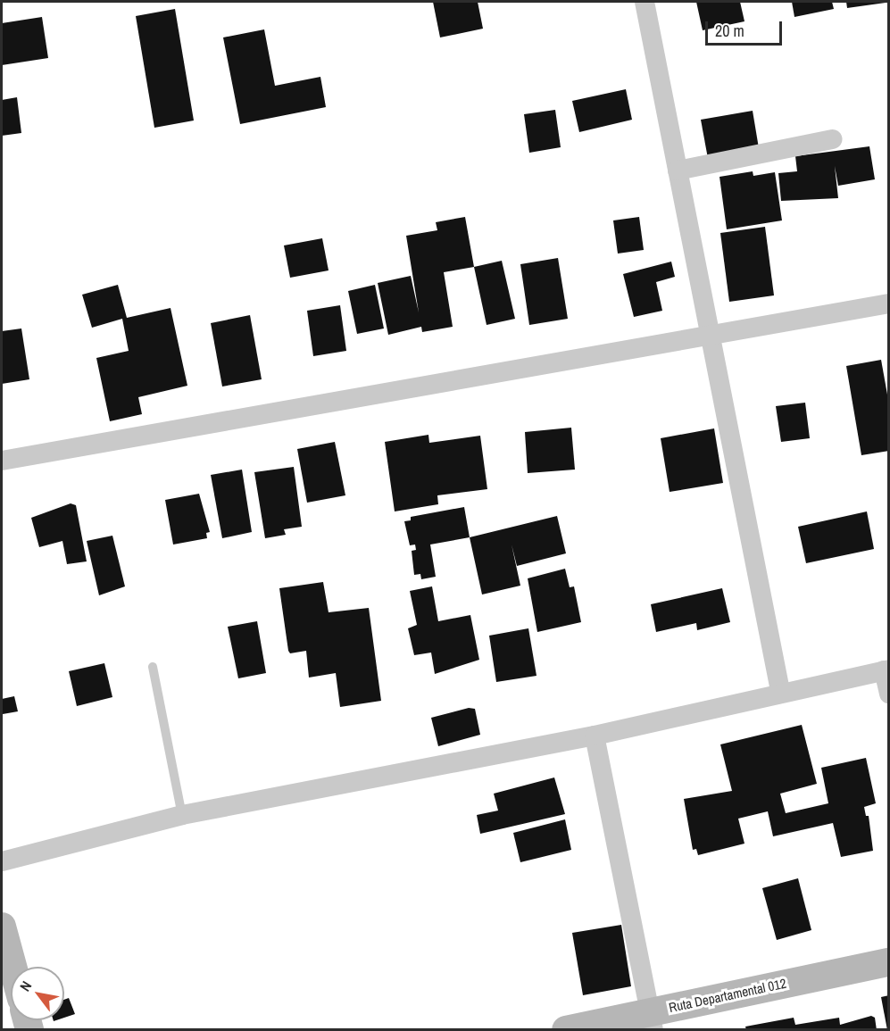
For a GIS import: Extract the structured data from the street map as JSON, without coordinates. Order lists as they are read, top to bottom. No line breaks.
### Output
{"streets":{"main road":["Ruta Departamental 012"]},"scale_bar":"20 m","north":"top left"}
